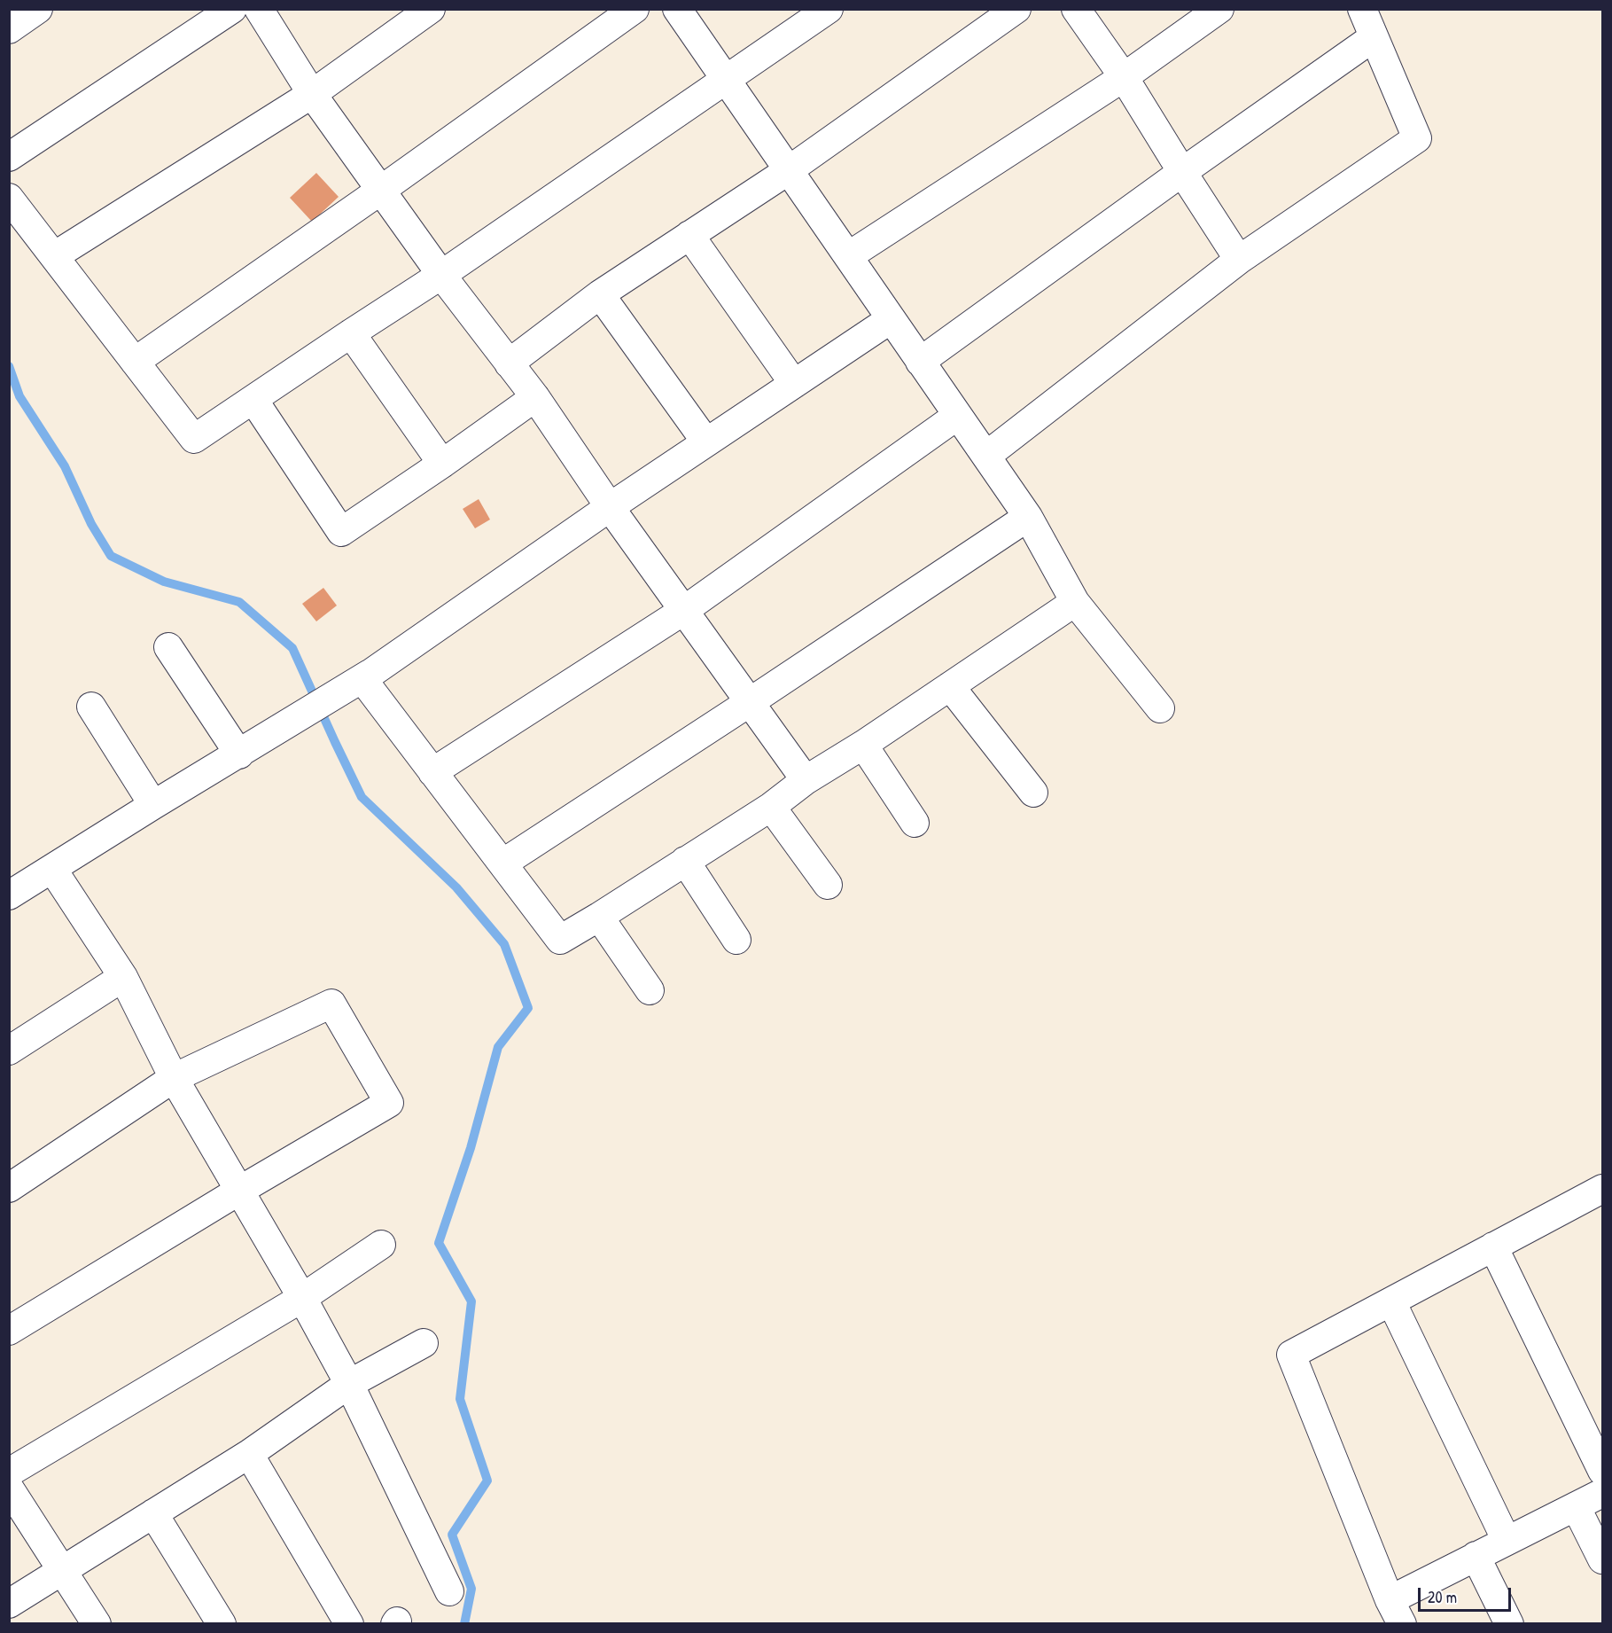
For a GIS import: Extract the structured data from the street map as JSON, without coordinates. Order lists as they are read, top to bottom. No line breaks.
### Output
{"scale_bar":"20 m"}
